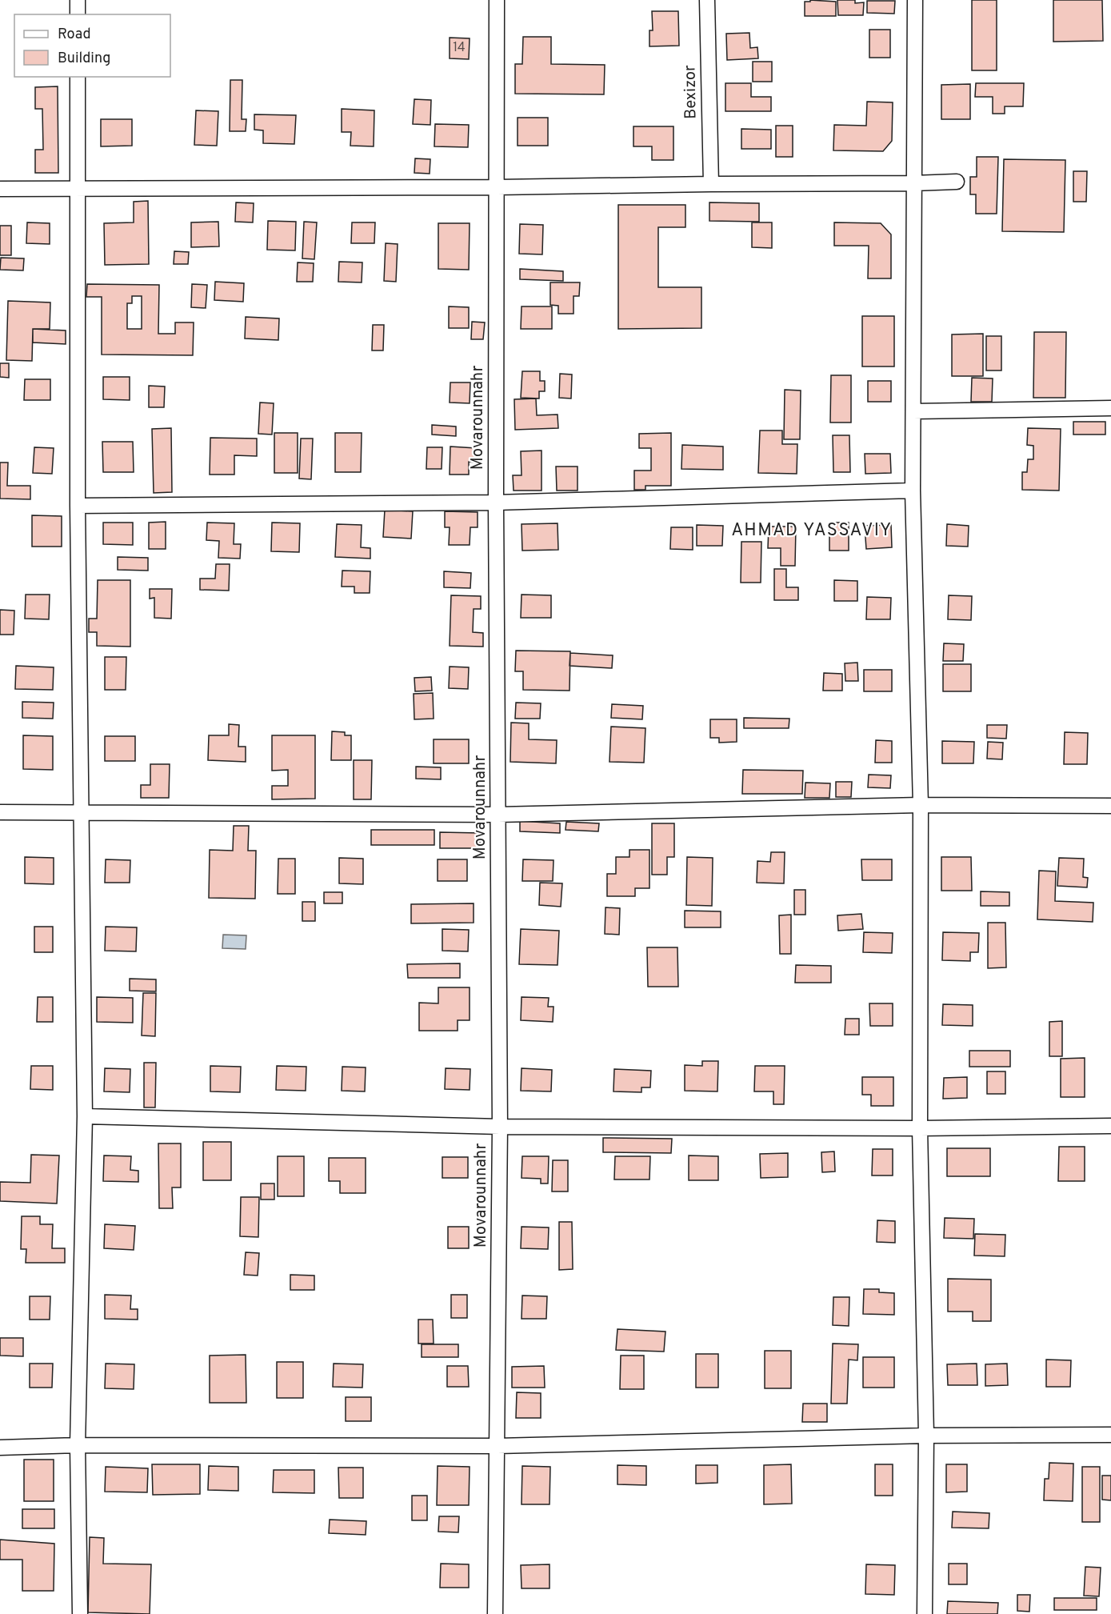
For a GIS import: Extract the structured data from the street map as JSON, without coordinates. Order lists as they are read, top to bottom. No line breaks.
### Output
{"streets":{"street":["Bexizor","Movarounnahr"]},"districts":["AHMAD YASSAVIY"],"house_numbers":["14"],"legend":["Road","Building"]}
